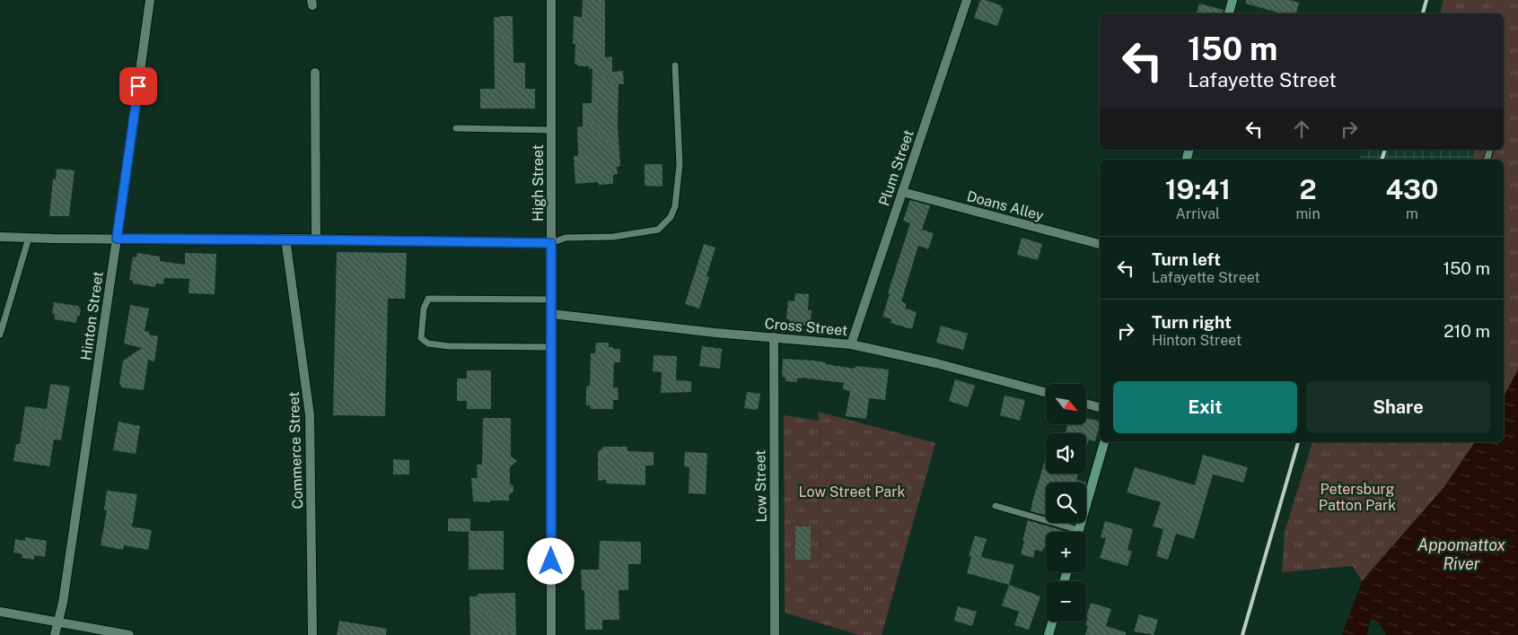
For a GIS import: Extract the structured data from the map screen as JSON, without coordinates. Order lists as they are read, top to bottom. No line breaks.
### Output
{"streets":{"street":["Plum Street","High Street","Doans Alley","Hinton Street","Cross Street","Commerce Street","Low Street"]},"crossings":[["Plum Street","Doans Alley"],["Plum Street","Cross Street"],["High Street","Cross Street"],["Cross Street","Low Street"]],"water":["Appomattox River"],"parks":["Petersburg Patton Park","Low Street Park"],"north":"bottom right","page":{"turn":["150 m","Lafayette Street"],"eta":["19:41","Arrival","2","min","430","m"],"list":[{"name":"Turn left","note":"Lafayette Street","value":"150 m"},{"name":"Turn right","note":"Hinton Street","value":"210 m"}],"buttons":["Exit","Share"],"map_buttons":["+","−"]}}
